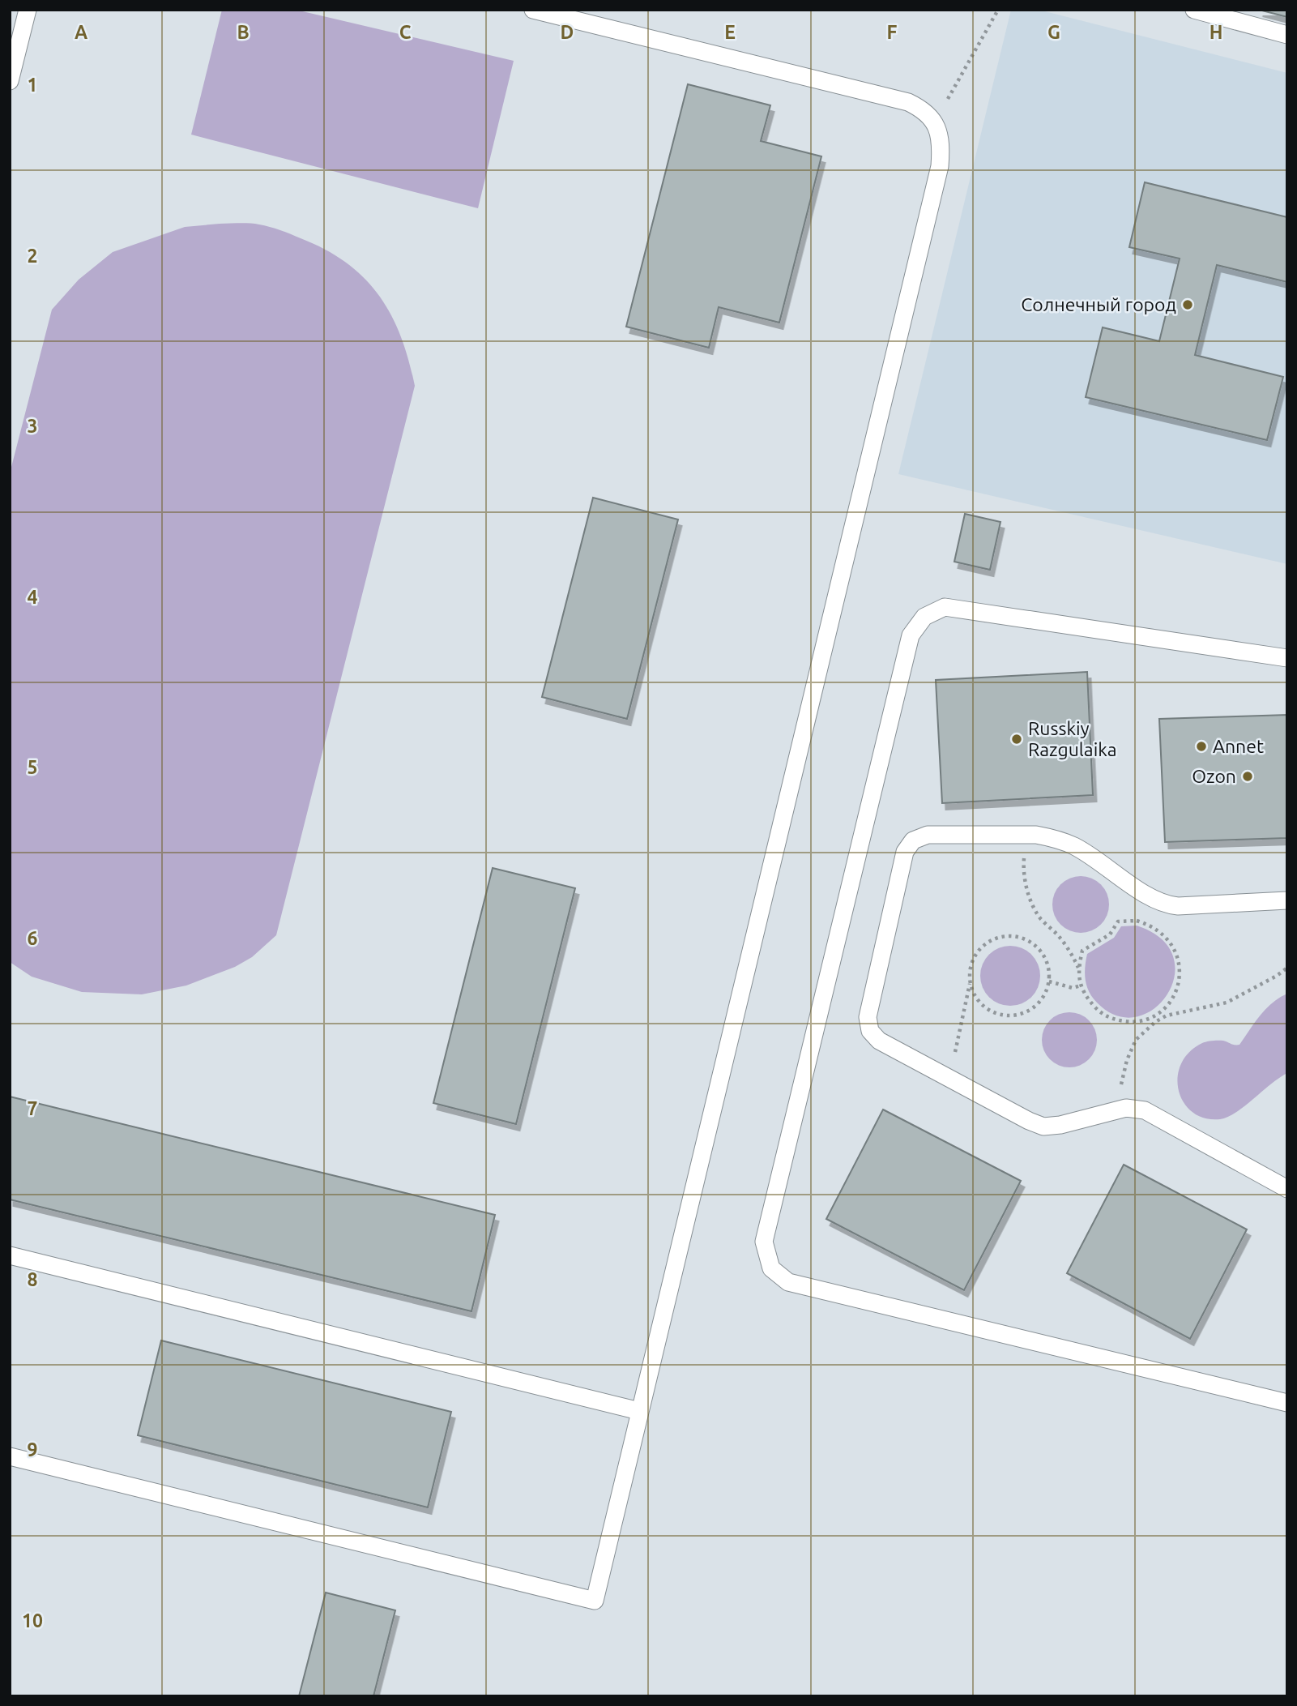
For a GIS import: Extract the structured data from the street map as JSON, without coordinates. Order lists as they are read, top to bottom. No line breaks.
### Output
{"places":["Солнечный город","Russkiy Razgulaika","Annet","Ozon"],"grid":{"columns":["A","B","C","D","E","F","G","H"],"rows":["1","2","3","4","5","6","7","8","9","10"]}}
